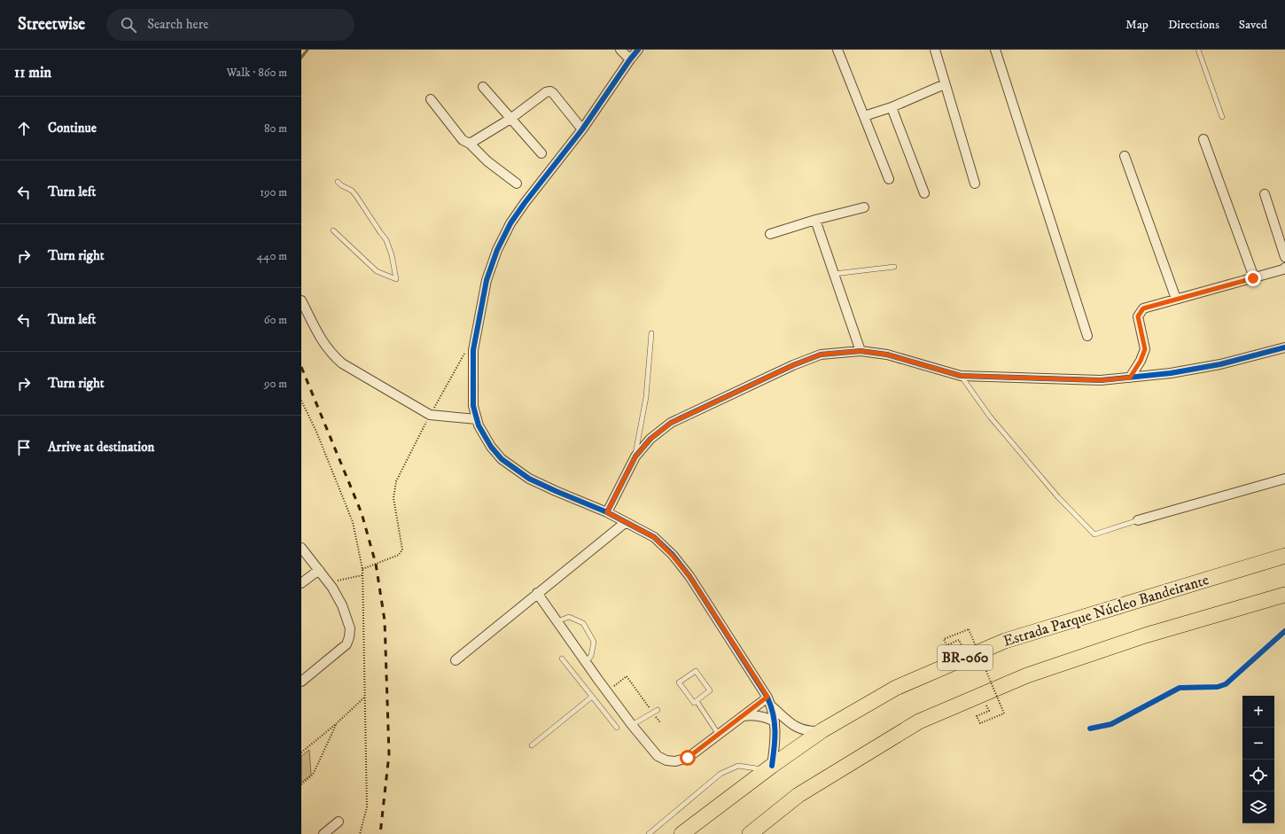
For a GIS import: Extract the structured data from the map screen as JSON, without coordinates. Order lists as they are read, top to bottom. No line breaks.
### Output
{"streets":{"highway":["Estrada Parque Núcleo Bandeirante","BR-060"]},"page":{"header":"Streetwise","search":"Search here","nav":["Map","Directions","Saved"],"heading":["11 min","Walk · 860 m"],"list":[["Continue","80 m"],["Turn left","190 m"],["Turn right","440 m"],["Turn left","60 m"],["Turn right","90 m"],"Arrive at destination"],"map_buttons":["+","−"]}}
